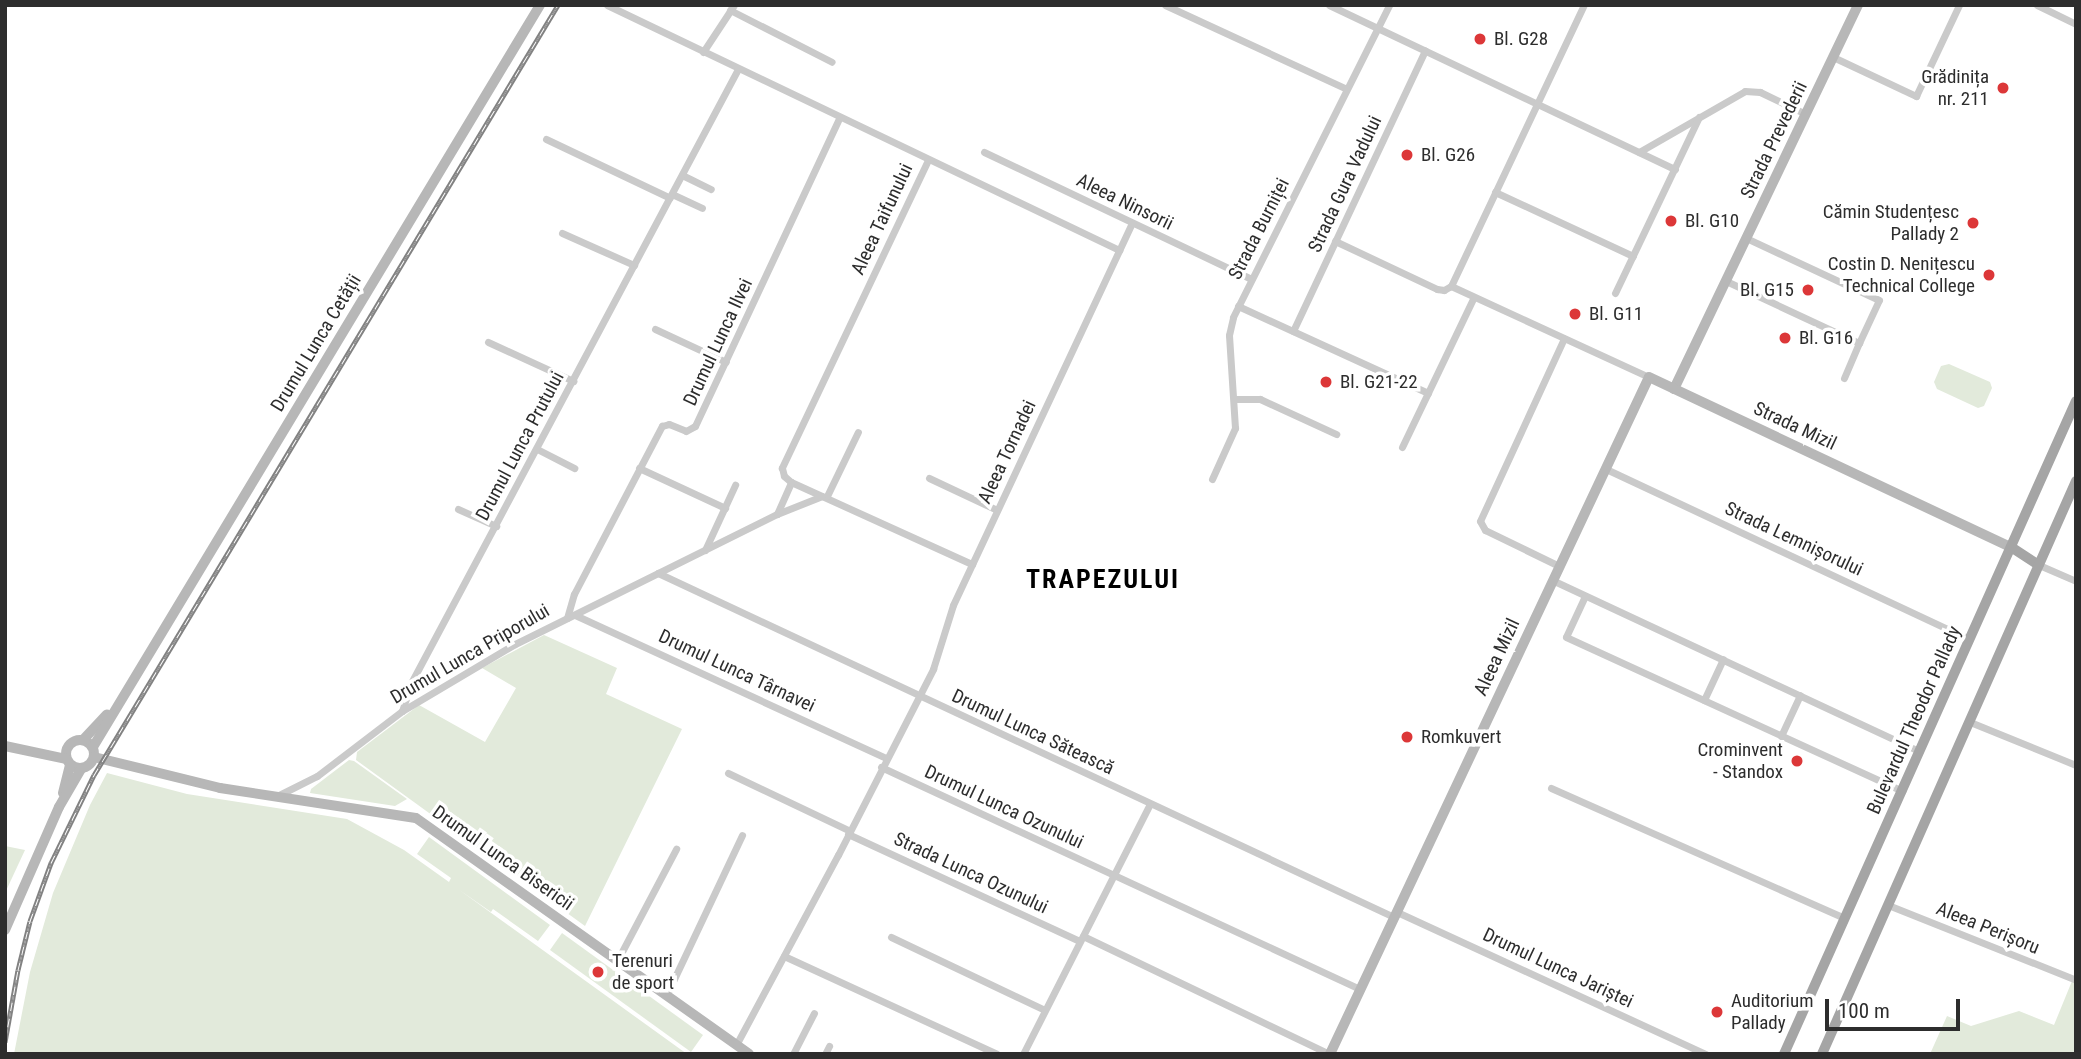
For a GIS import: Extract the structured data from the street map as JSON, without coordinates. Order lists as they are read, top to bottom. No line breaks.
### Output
{"streets":{"main road":["Bulevardul Theodor Pallady"],"street":["Strada Prevederii","Strada Gura Vadului","Aleea Ninsorii","Aleea Taifunului","Strada Burniței","Drumul Lunca Ilvei","Drumul Lunca Cetății","Strada Mizil","Drumul Lunca Prutului","Aleea Tornadei","Strada Lemnișorului","Drumul Lunca Priporului","Aleea Mizil","Drumul Lunca Târnavei","Drumul Lunca Sătească","Drumul Lunca Ozunului","Drumul Lunca Bisericii","Strada Lunca Ozunului","Aleea Perișoru","Drumul Lunca Jariștei"]},"crossings":[["Strada Prevederii","Strada Mizil"],["Strada Gura Vadului","Strada Mizil"],["Aleea Ninsorii","Strada Burniței"],["Aleea Ninsorii","Aleea Tornadei"],["Aleea Taifunului","Aleea Tornadei"],["Aleea Taifunului","Drumul Lunca Priporului"],["Drumul Lunca Ilvei","Drumul Lunca Priporului"],["Drumul Lunca Ilvei","Drumul Lunca Târnavei"],["Strada Mizil","Aleea Mizil"],["Strada Mizil","Bulevardul Theodor Pallady"],["Drumul Lunca Prutului","Drumul Lunca Priporului"],["Aleea Tornadei","Drumul Lunca Sătească"],["Strada Lemnișorului","Aleea Mizil"],["Strada Lemnișorului","Bulevardul Theodor Pallady"],["Drumul Lunca Priporului","Drumul Lunca Târnavei"],["Drumul Lunca Priporului","Drumul Lunca Sătească"],["Drumul Lunca Priporului","Drumul Lunca Bisericii"],["Aleea Mizil","Drumul Lunca Sătească"],["Aleea Mizil","Strada Lunca Ozunului"],["Aleea Mizil","Drumul Lunca Jariștei"],["Drumul Lunca Sătească","Drumul Lunca Jariștei"]],"districts":["TRAPEZULUI"],"places":["Bl. G28","Grădinița nr. 211","Bl. G26","Bl. G10","Cămin Studențesc Pallady 2","Costin D. Nenițescu Technical College","Bl. G15","Bl. G11","Bl. G16","Bl. G21-22","Romkuvert","Crominvent - Standox","Terenuri de sport","Auditorium Pallady"],"scale_bar":"100 m"}
